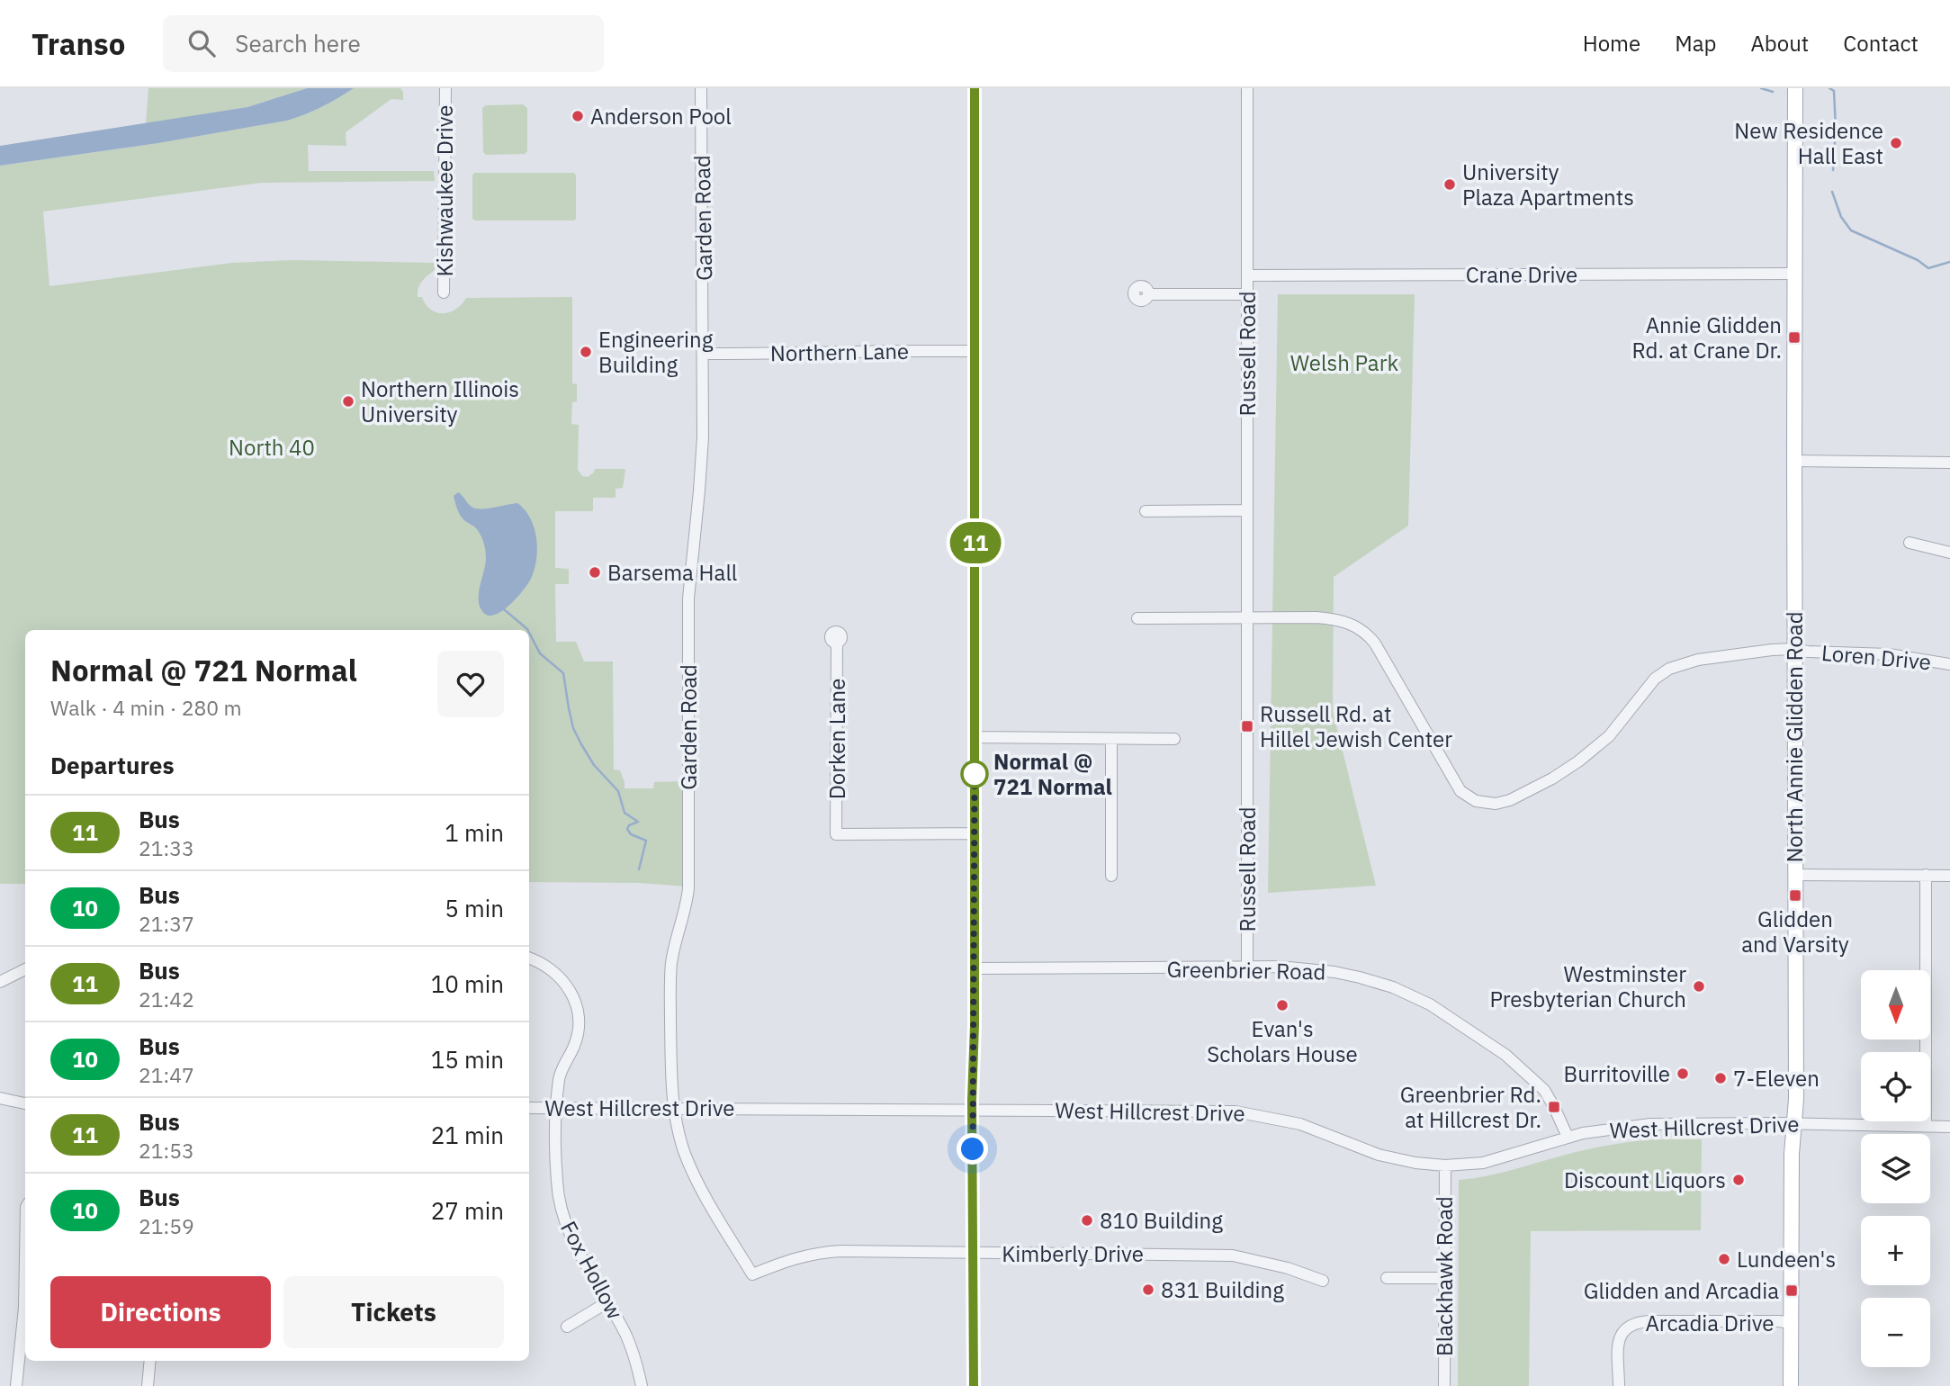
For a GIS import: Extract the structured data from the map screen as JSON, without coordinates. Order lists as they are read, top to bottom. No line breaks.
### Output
{"streets":{"main road":["North Annie Glidden Road"],"street":["Kishwaukee Drive","Garden Road","Crane Drive","Northern Lane","Russell Road","Loren Drive","Dorken Lane","Greenbrier Road","West Hillcrest Drive","Kimberly Drive","Fox Hollow","Blackhawk Road","Arcadia Drive"]},"crossings":[["Garden Road","Northern Lane"],["Garden Road","West Hillcrest Drive"],["Garden Road","Kimberly Drive"],["Crane Drive","Russell Road"],["Crane Drive","North Annie Glidden Road"],["Russell Road","Loren Drive"],["Russell Road","Greenbrier Road"],["Loren Drive","North Annie Glidden Road"],["North Annie Glidden Road","West Hillcrest Drive"],["North Annie Glidden Road","Arcadia Drive"],["Greenbrier Road","West Hillcrest Drive"],["West Hillcrest Drive","Fox Hollow"],["West Hillcrest Drive","Blackhawk Road"]],"parks":["Welsh Park","North 40"],"places":{"other":["Anderson Pool","New Residence Hall East","University Plaza Apartments","Engineering Building","Northern Illinois University","Barsema Hall","Normal @ 721 Normal","Westminster Presbyterian Church","Evan's Scholars House","Burritoville","7-Eleven","Discount Liquors","810 Building","Lundeen's","831 Building"],"transit":["Annie Glidden Rd. at Crane Dr.","Russell Rd. at Hillel Jewish Center","Glidden and Varsity","Greenbrier Rd. at Hillcrest Dr.","Glidden and Arcadia"]},"lines":["bus line 11"],"north":"bottom","page":{"header":"Transo","search":"Search here","nav":["Home","Map","About","Contact"],"on_map":"11","heading":[["Normal @ 721 Normal","Walk · 4 min · 280 m"],"Departures"],"list":[{"mark":"11","name":"Bus","note":"21:33","value":"1 min"},{"mark":"10","name":"Bus","note":"21:37","value":"5 min"},{"mark":"11","name":"Bus","note":"21:42","value":"10 min"},{"mark":"10","name":"Bus","note":"21:47","value":"15 min"},{"mark":"11","name":"Bus","note":"21:53","value":"21 min"},{"mark":"10","name":"Bus","note":"21:59","value":"27 min"}],"map_buttons":["+","−"],"buttons":["Directions","Tickets"]}}
